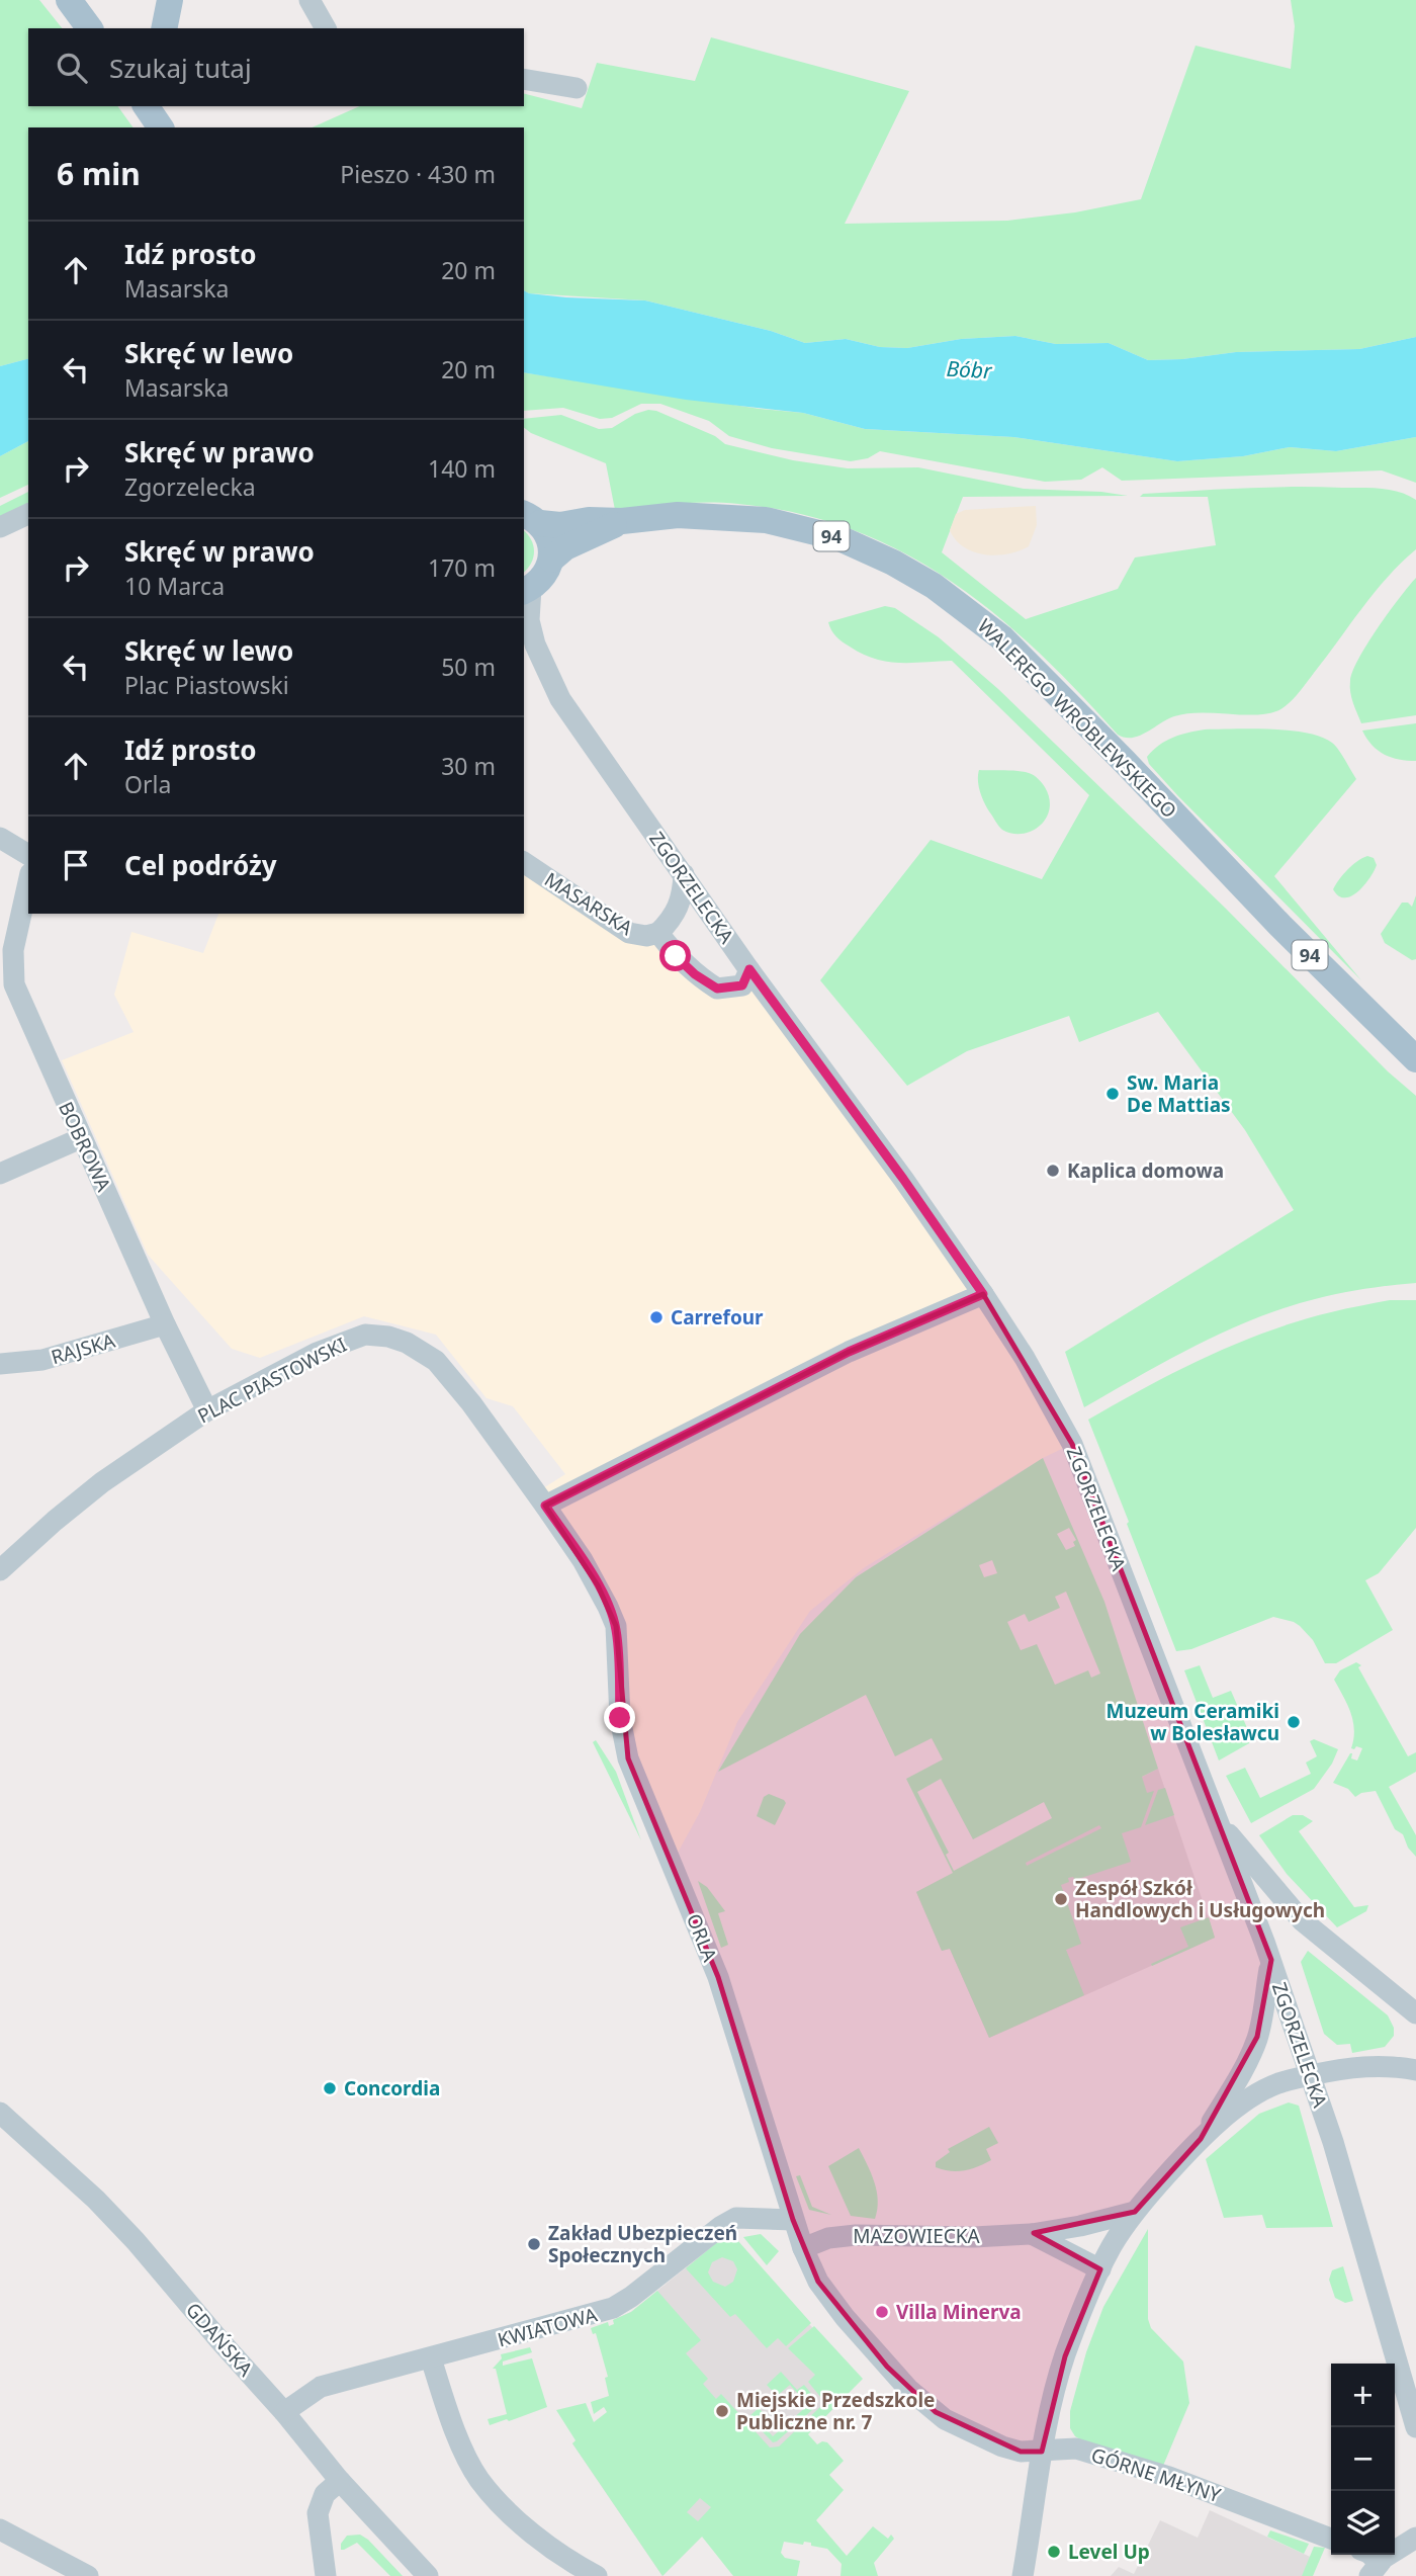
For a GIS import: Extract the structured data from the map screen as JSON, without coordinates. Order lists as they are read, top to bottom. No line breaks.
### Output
{"streets":{"main road":["94","WALEREGO WRÓBLEWSKIEGO"],"street":["ZGORZELECKA","MASARSKA","BOBROWA","RAJSKA","PLAC PIASTOWSKI","ORLA","MAZOWIECKA","KWIATOWA","GDAŃSKA","GÓRNE MŁYNY"]},"crossings":[["94","WALEREGO WRÓBLEWSKIEGO"],["94","ZGORZELECKA"],["ZGORZELECKA","MASARSKA"],["BOBROWA","RAJSKA"],["BOBROWA","PLAC PIASTOWSKI"],["PLAC PIASTOWSKI","ORLA"],["ORLA","MAZOWIECKA"],["ORLA","KWIATOWA"],["ORLA","GÓRNE MŁYNY"],["MAZOWIECKA","GÓRNE MŁYNY"],["KWIATOWA","GDAŃSKA"]],"water":["Bóbr"],"places":["Sw. Maria De Mattias","Kaplica domowa","Carrefour","Muzeum Ceramiki w Bolesławcu","Zespół Szkół Handlowych i Usługowych","Concordia","Zakład Ubezpieczeń Społecznych","Villa Minerva","Miejskie Przedszkole Publiczne nr. 7","Level Up"],"page":{"search":"Szukaj tutaj","heading":["6 min","Pieszo · 430 m"],"list":[["Idź prosto","Masarska","20 m"],["Skręć w lewo","Masarska","20 m"],["Skręć w prawo","Zgorzelecka","140 m"],["Skręć w prawo","10 Marca","170 m"],["Skręć w lewo","Plac Piastowski","50 m"],["Idź prosto","Orla","30 m"],"Cel podróży"],"map_buttons":["+","−"]}}
